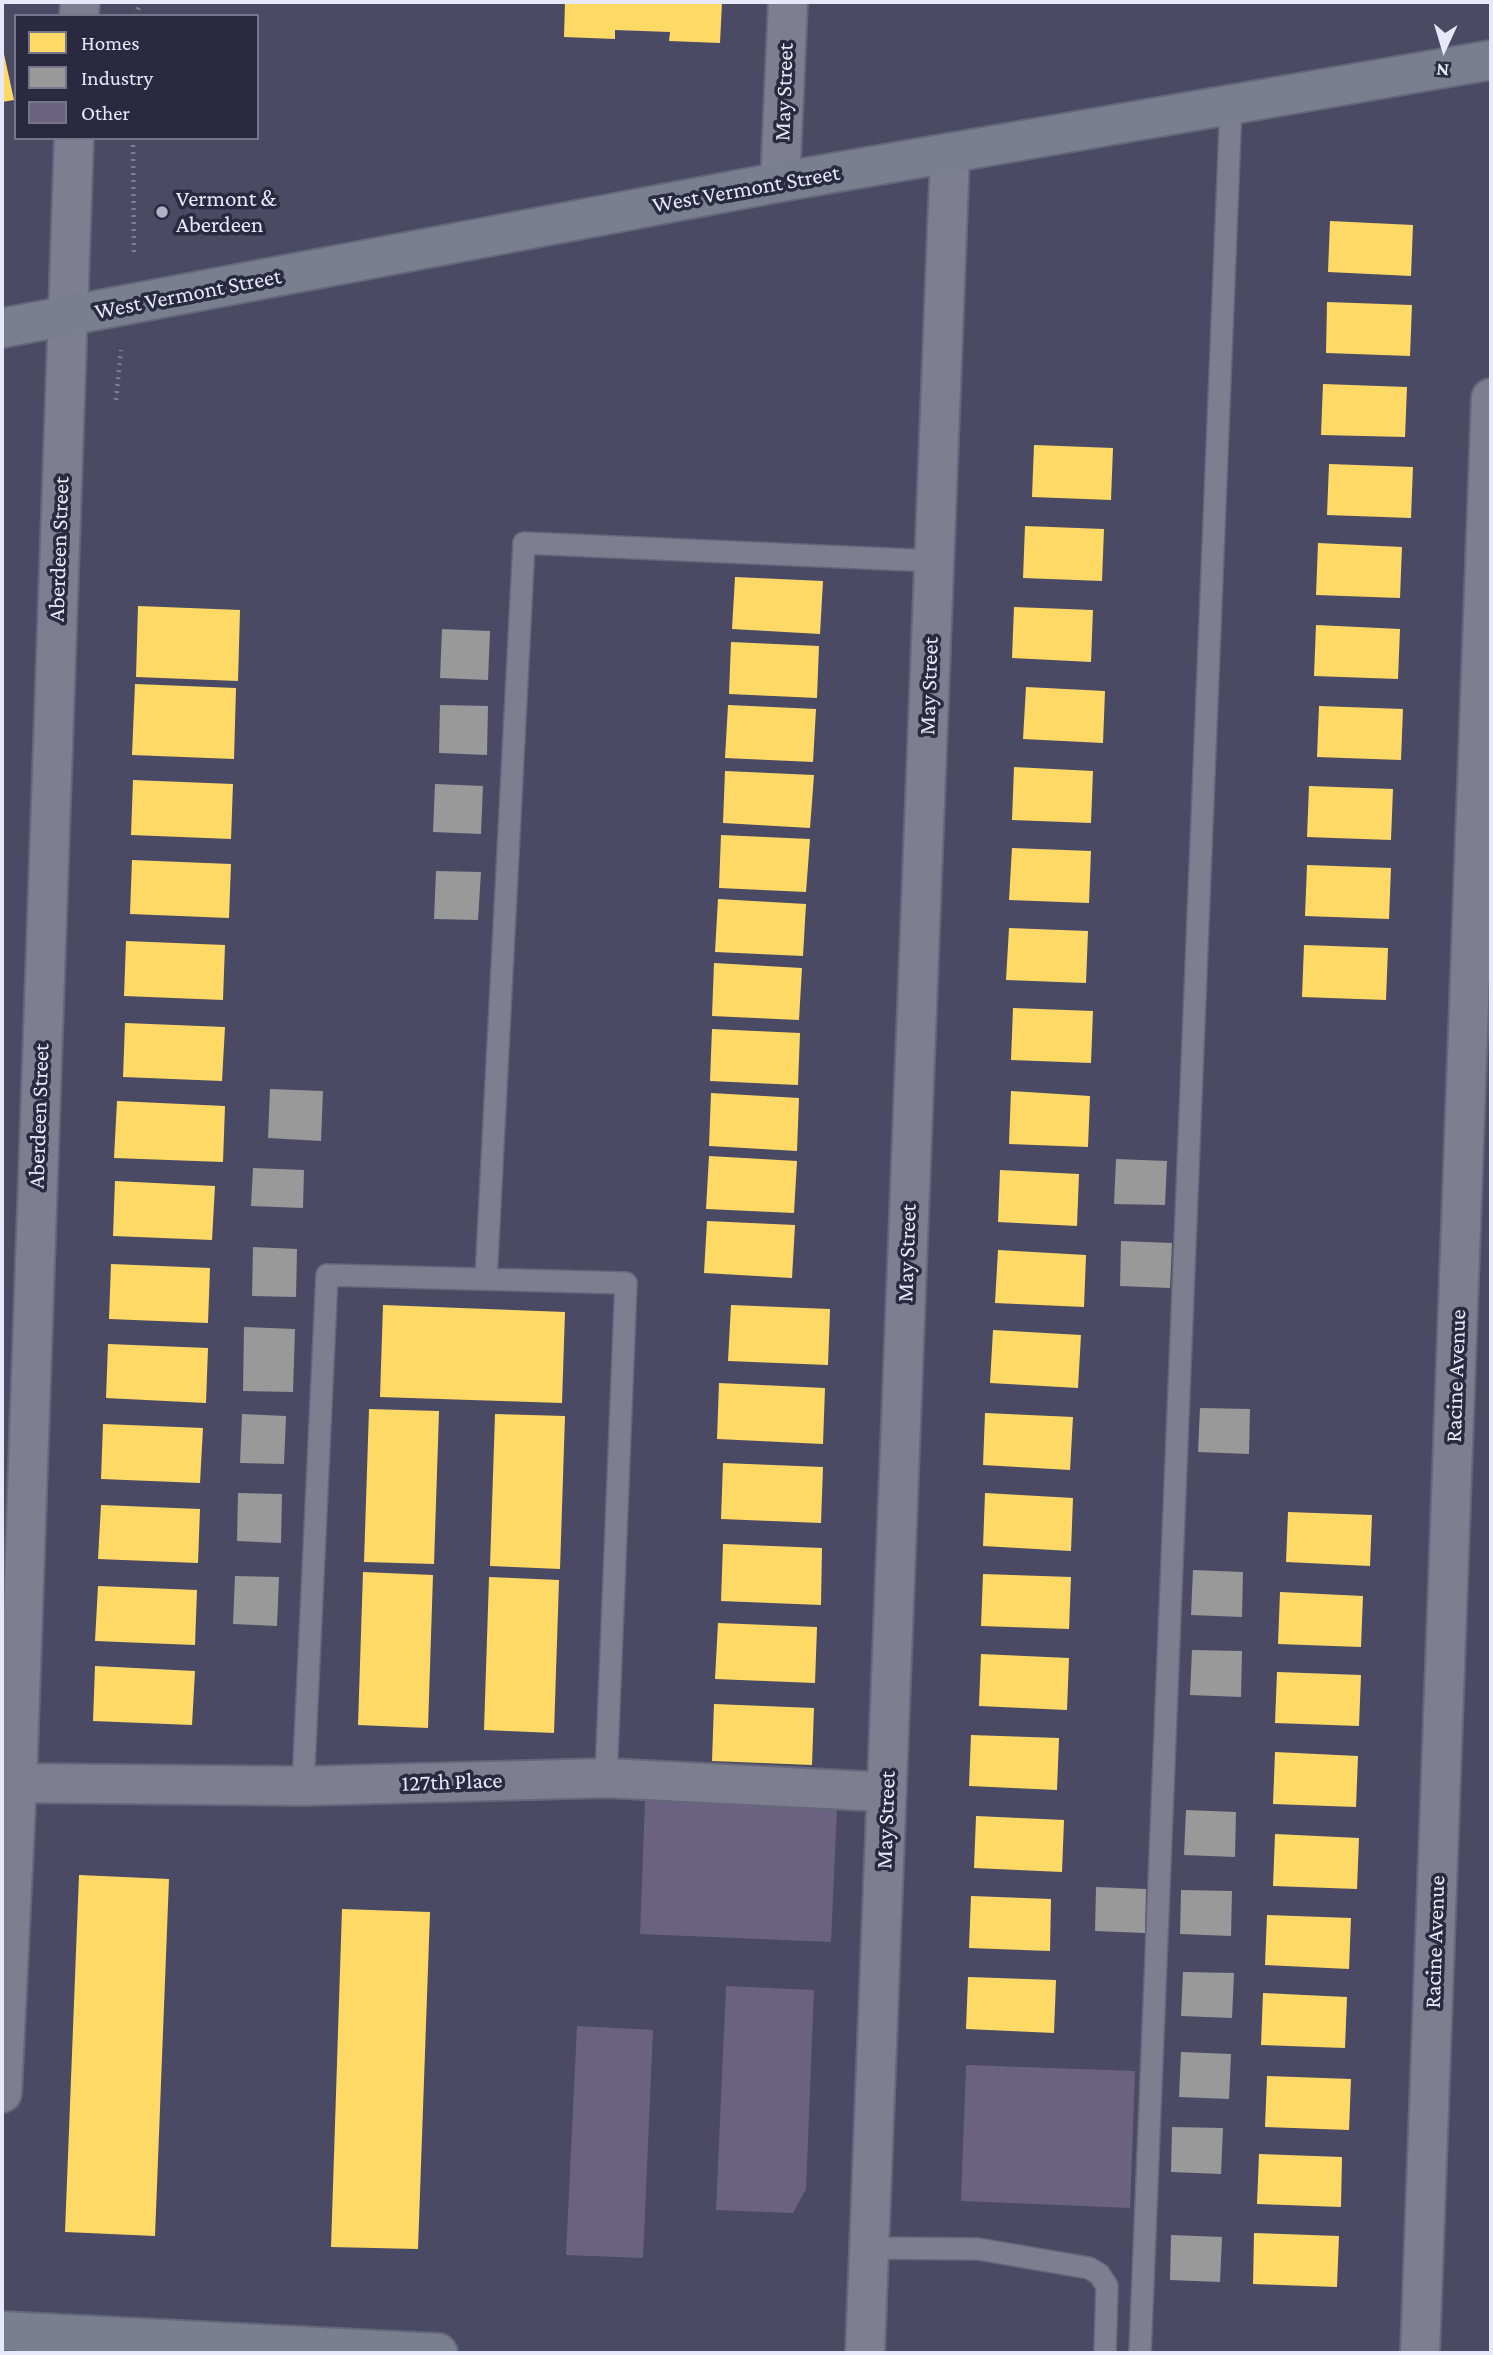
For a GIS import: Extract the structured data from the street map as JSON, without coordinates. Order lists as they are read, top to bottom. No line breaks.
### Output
{"streets":{"street":["May Street","West Vermont Street","Aberdeen Street","Racine Avenue","127th Place"]},"crossings":[["May Street","West Vermont Street"],["May Street","127th Place"],["West Vermont Street","Aberdeen Street"],["Aberdeen Street","127th Place"]],"places":["Vermont & Aberdeen"],"legend":["Homes","Industry","Other"],"north":"bottom"}
